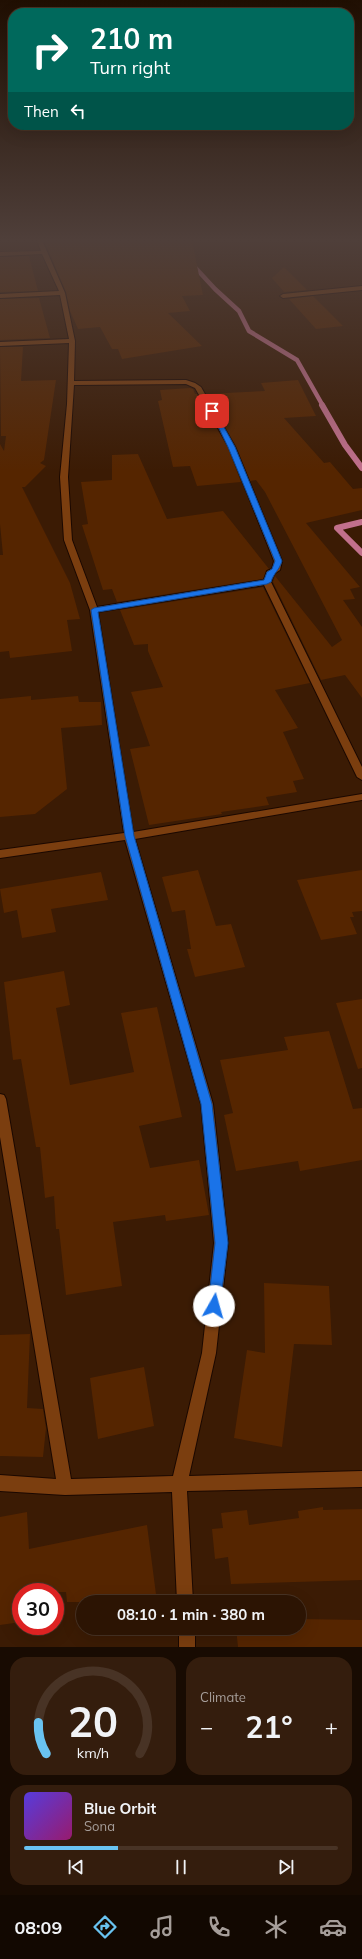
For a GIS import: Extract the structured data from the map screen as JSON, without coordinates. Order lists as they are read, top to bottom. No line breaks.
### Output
{"page":{"turn":["210 m","Turn right"],"then":"Then","limit":"30","trip":"08:10 · 1 min · 380 m","tile":"Climate","heat":["−","21°","+"],"song":["Blue Orbit","Sona"],"tabs":"08:09","gauge":["20","km/h"]}}
